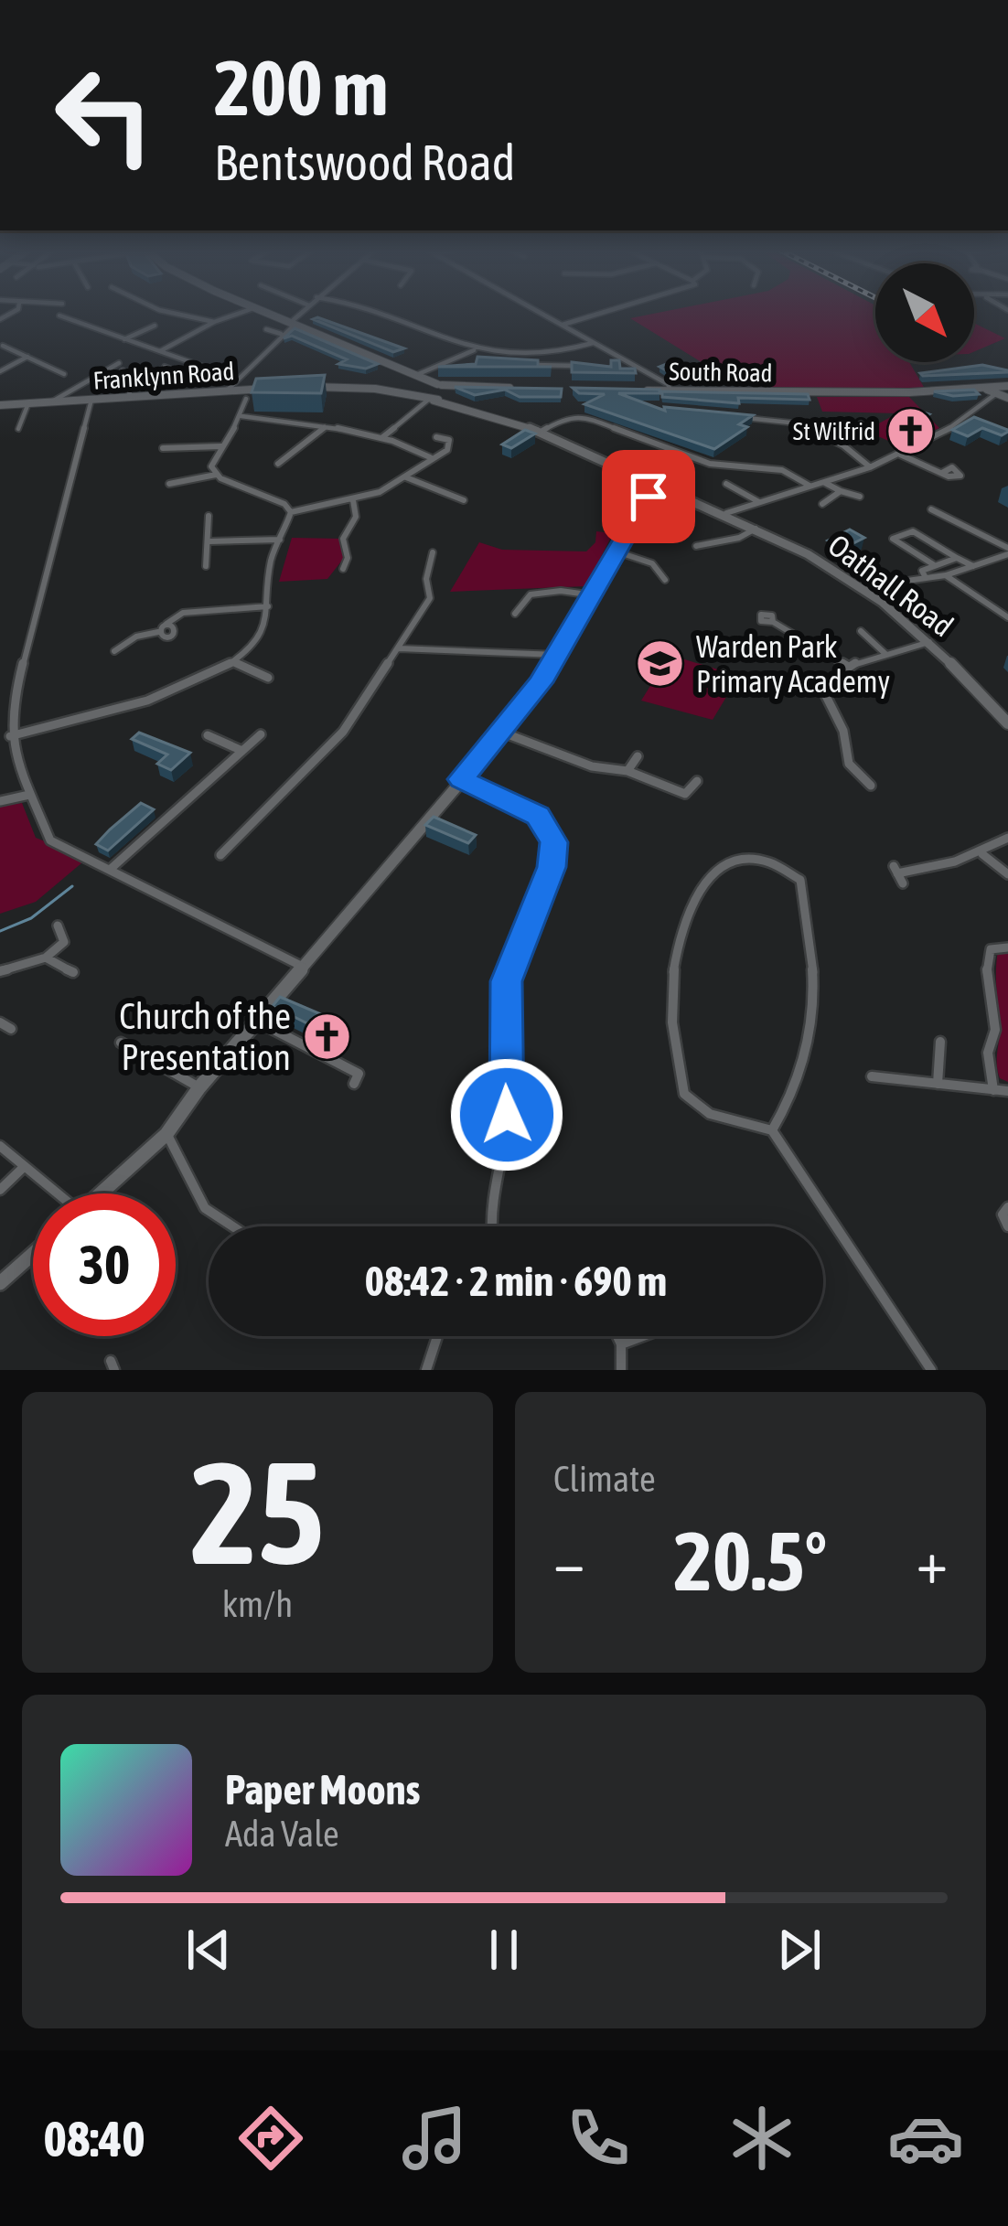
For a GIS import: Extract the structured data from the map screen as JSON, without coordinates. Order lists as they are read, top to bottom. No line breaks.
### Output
{"streets":{"main road":["South Road","Franklynn Road","Oathall Road"]},"places":{"church":["St Wilfrid","Church of the Presentation"],"school or university":["Warden Park Primary Academy"]},"north":"bottom right","page":{"turn":["200 m","Bentswood Road"],"limit":"30","trip":"08:42 · 2 min · 690 m","tile":[["25","km/h"],"Climate"],"heat":["−","20.5°","+"],"song":["Paper Moons","Ada Vale"],"tabs":"08:40"}}
